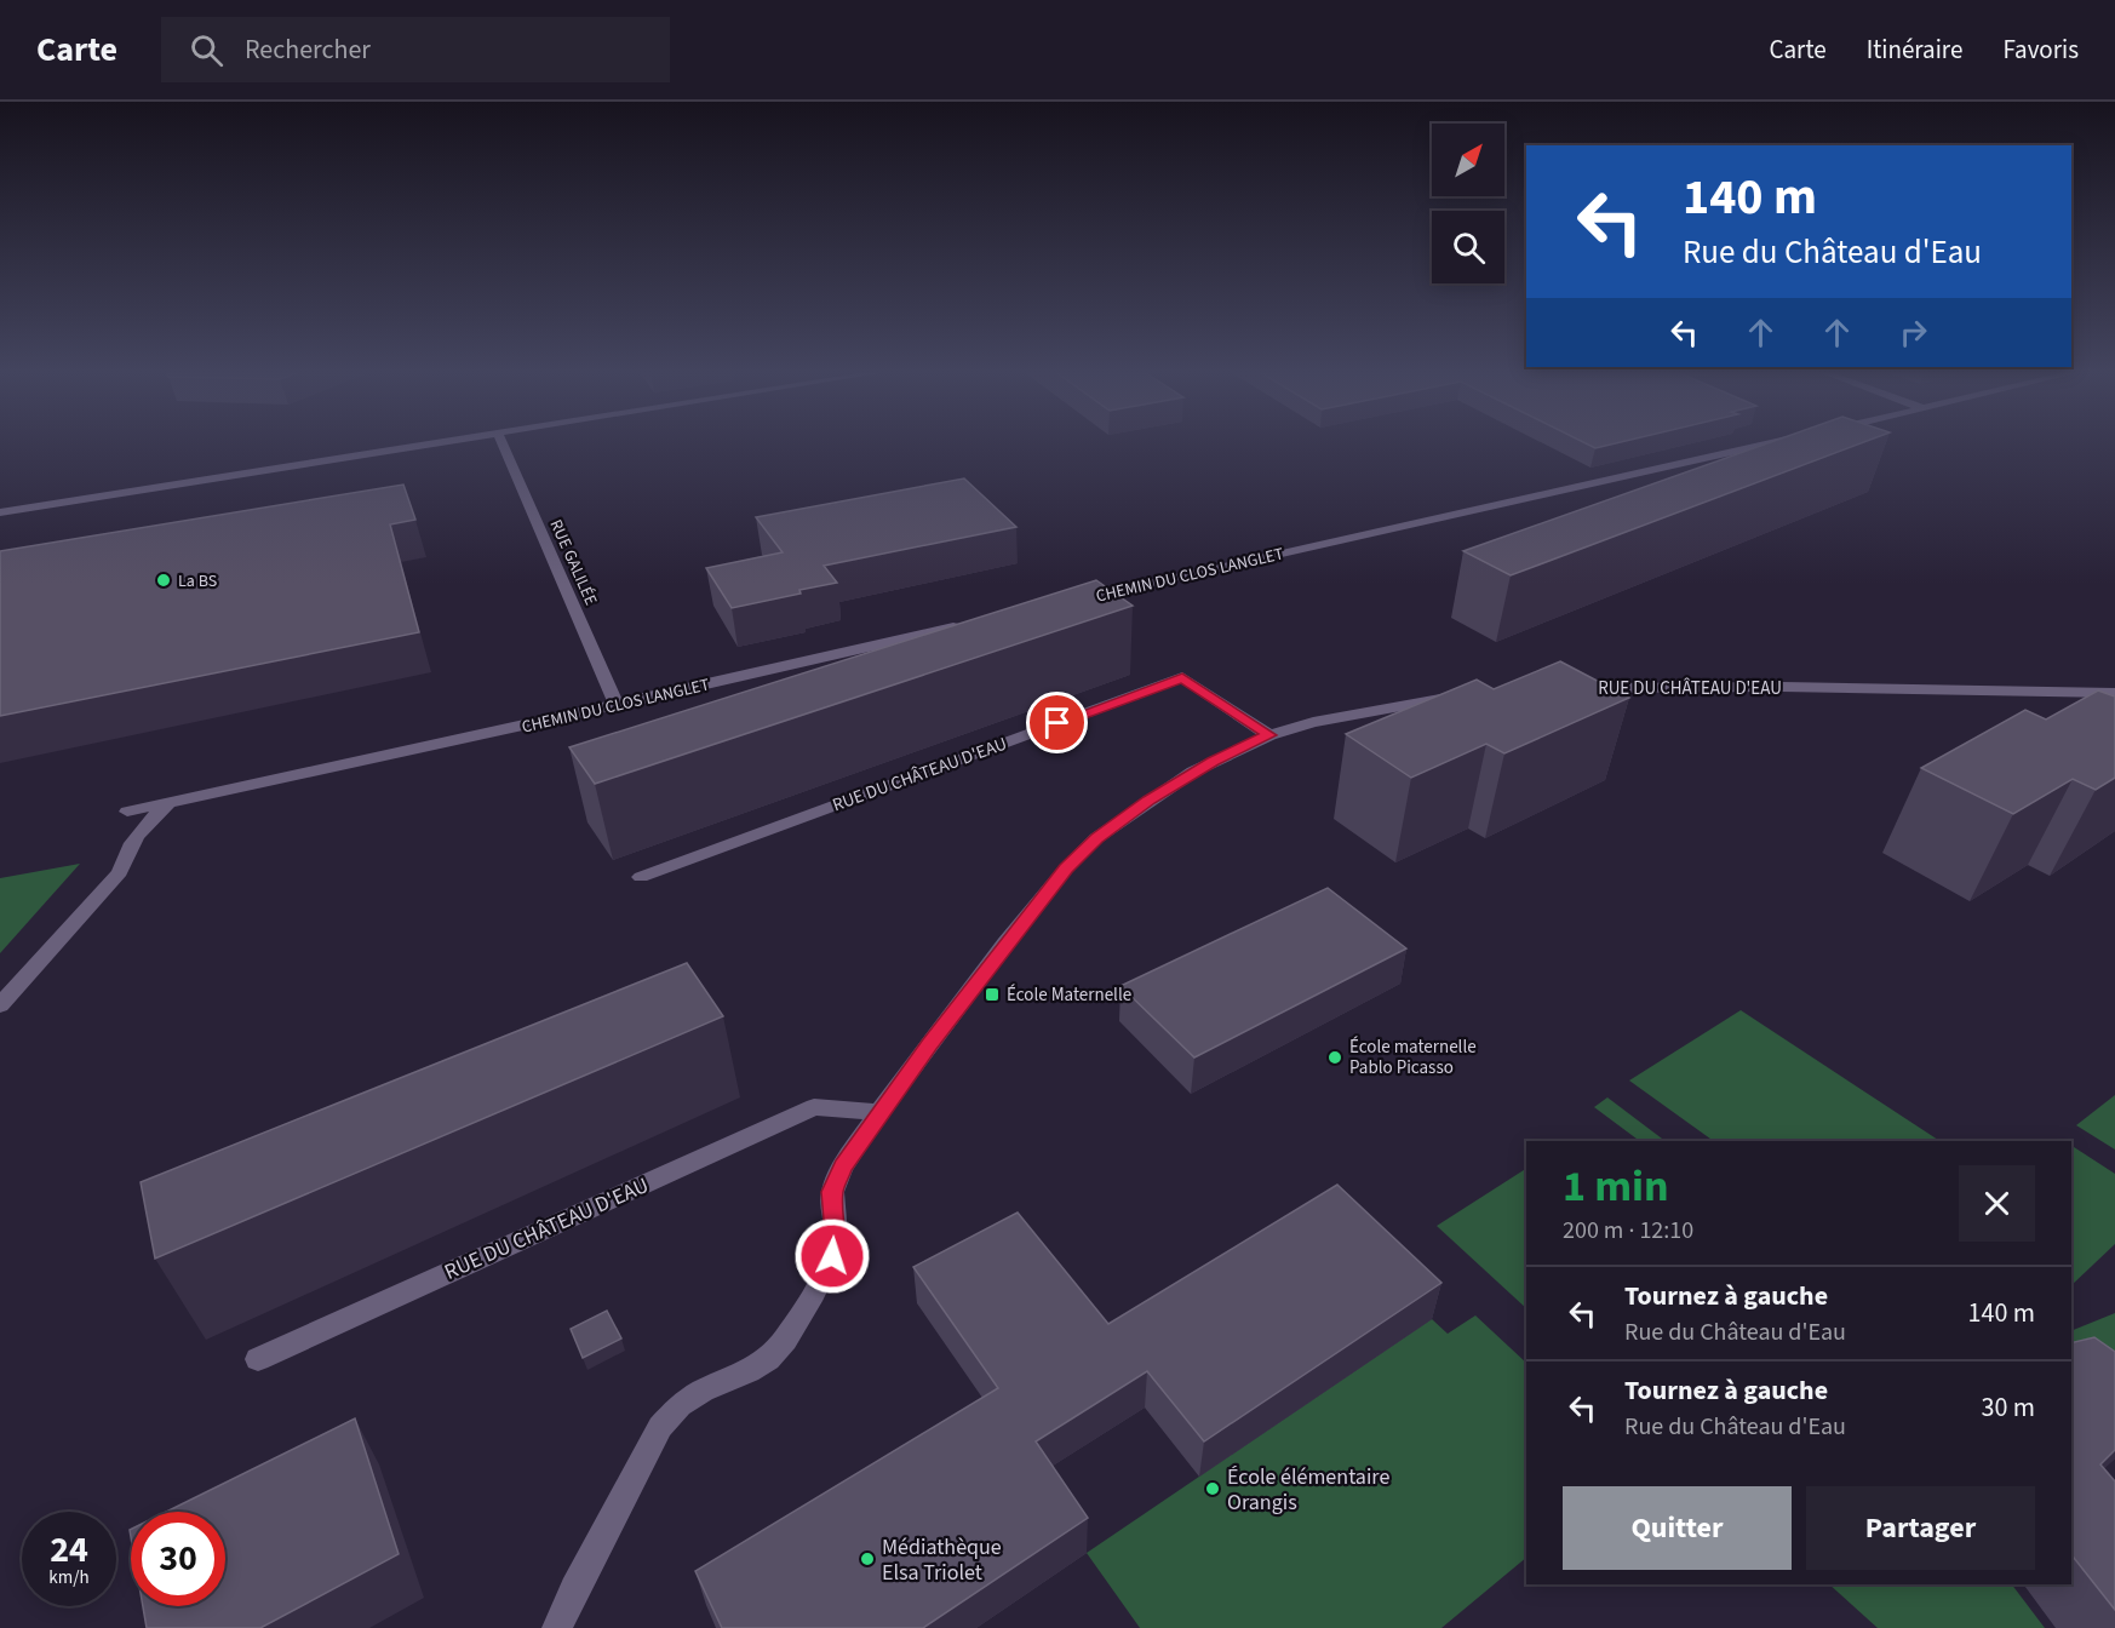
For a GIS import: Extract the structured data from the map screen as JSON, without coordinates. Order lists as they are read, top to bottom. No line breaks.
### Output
{"streets":{"street":["RUE GALILÉE","CHEMIN DU CLOS LANGLET","RUE DU CHÂTEAU D'EAU"]},"crossings":[["RUE GALILÉE","CHEMIN DU CLOS LANGLET"]],"places":{"other":["La BS","École maternelle Pablo Picasso","École élémentaire Orangis","Médiathèque Elsa Triolet"],"transit":["École Maternelle"]},"north":"top right","page":{"header":"Carte","search":"Rechercher","nav":["Carte","Itinéraire","Favoris"],"turn":["140 m","Rue du Château d'Eau"],"heading":["1 min","200 m · 12:10"],"list":[{"name":"Tournez à gauche","note":"Rue du Château d'Eau","value":"140 m"},{"name":"Tournez à gauche","note":"Rue du Château d'Eau","value":"30 m"}],"buttons":["Quitter","Partager"],"speed":"24 km/h","limit":"30"}}
